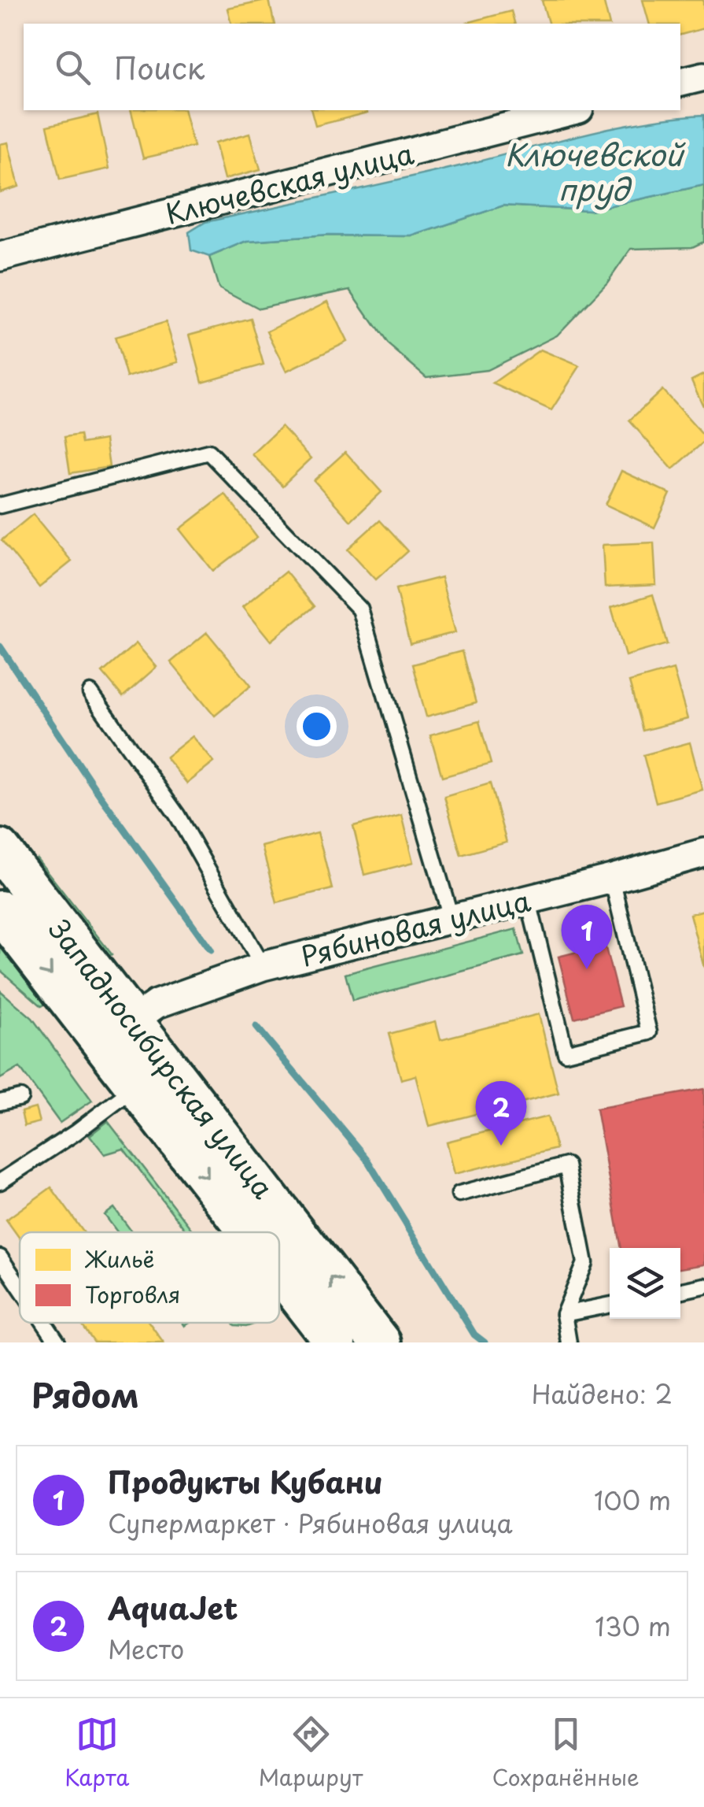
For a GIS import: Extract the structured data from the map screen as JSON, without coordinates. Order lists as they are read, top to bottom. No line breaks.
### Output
{"streets":{"main road":["Западносибирская улица"],"street":["Ключевская улица","Рябиновая улица"]},"crossings":[["Рябиновая улица","Западносибирская улица"]],"water":["Ключевской пруд"],"legend":["Жильё","Торговля"],"page":{"search":"Поиск","pins":["1","2"],"heading":["Рядом","Найдено: 2"],"list":[{"mark":"1","name":"Продукты Кубани","note":"Супермаркет · Рябиновая улица","value":"100 m"},{"mark":"2","name":"AquaJet","note":"Место","value":"130 m"}],"nav":["Карта","Маршрут","Сохранённые"]}}
